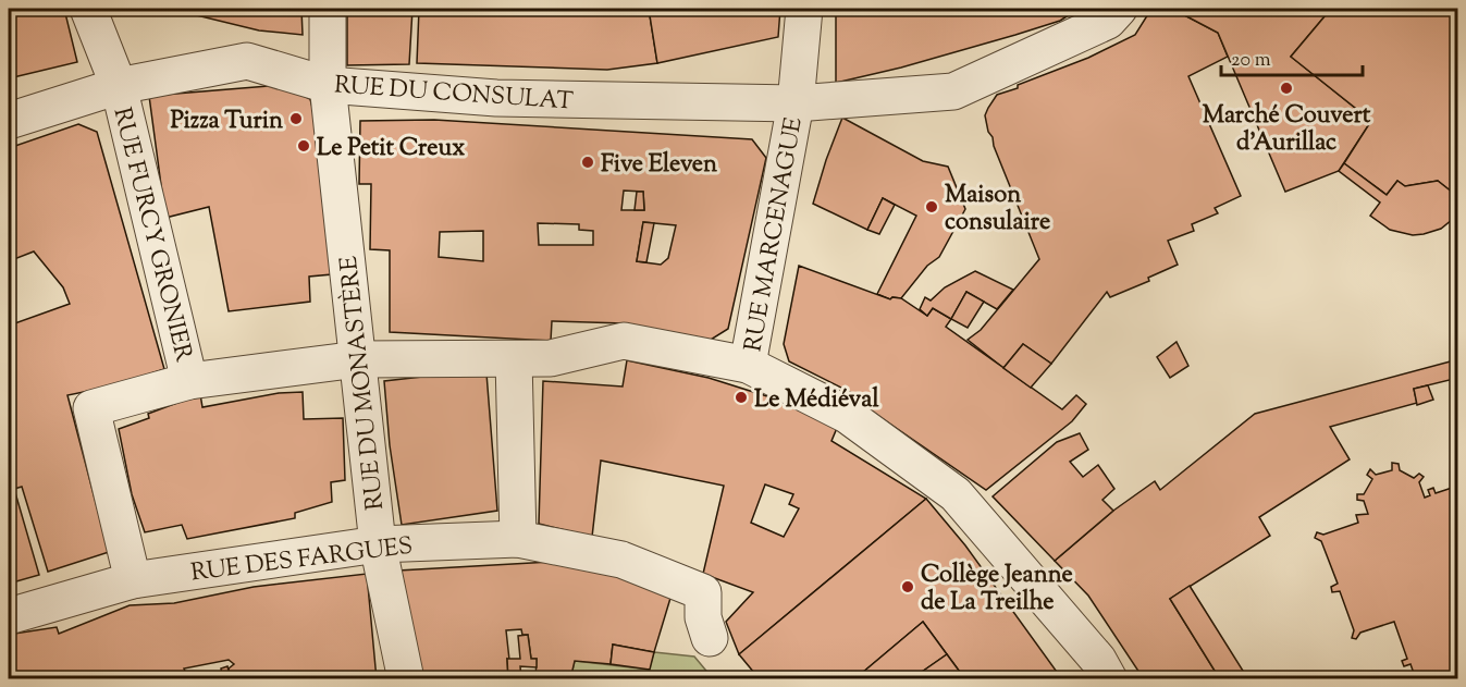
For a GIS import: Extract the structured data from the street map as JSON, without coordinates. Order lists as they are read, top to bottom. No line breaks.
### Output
{"streets":{"street":["RUE DU CONSULAT","RUE FURCY GRONIER","RUE MARCENAGUE","RUE DU MONASTÈRE","RUE DES FARGUES"]},"crossings":[["RUE DU CONSULAT","RUE FURCY GRONIER"],["RUE DU CONSULAT","RUE MARCENAGUE"],["RUE DU CONSULAT","RUE DU MONASTÈRE"],["RUE DU MONASTÈRE","RUE DES FARGUES"]],"places":["Marché Couvert d'Aurillac","Pizza Turin","Le Petit Creux","Five Eleven","Maison consulaire","Le Médiéval","Collège Jeanne de La Treilhe"],"scale_bar":"20 m"}
